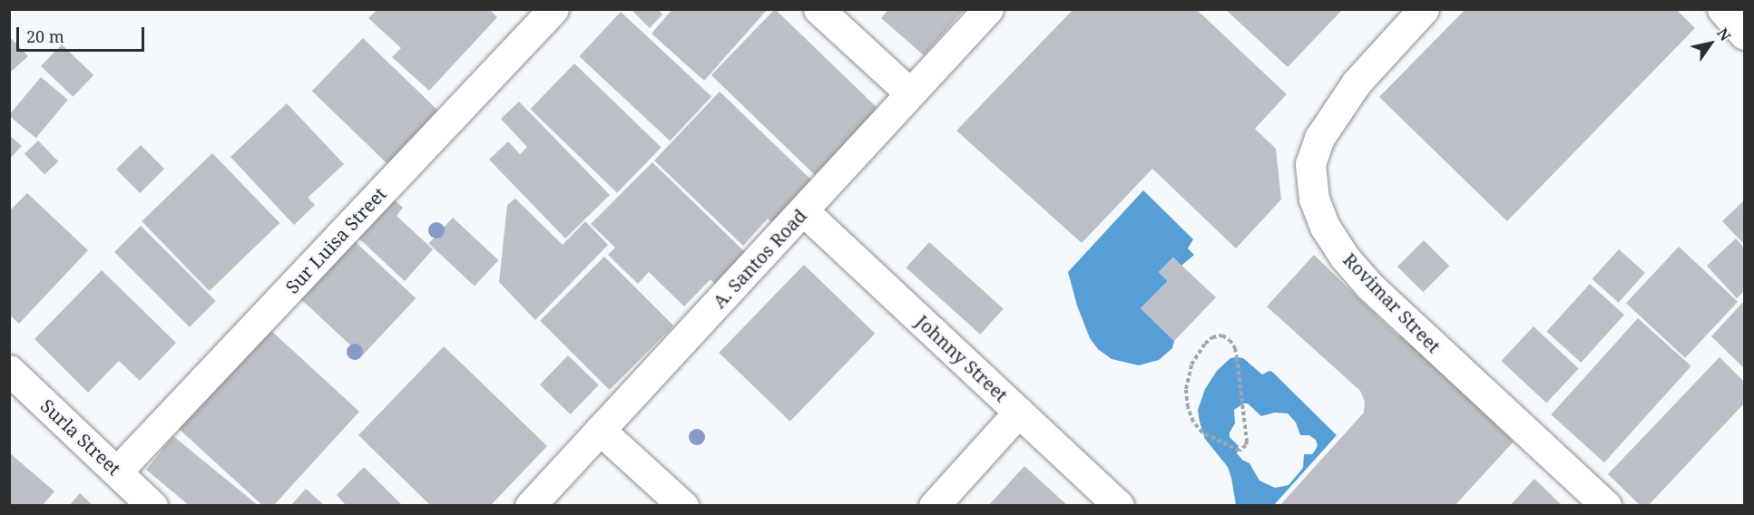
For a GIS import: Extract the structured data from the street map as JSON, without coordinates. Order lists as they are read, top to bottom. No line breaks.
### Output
{"streets":{"street":["Sur Luisa Street","A. Santos Road","Rovimar Street","Johnny Street","Surla Street"]},"crossings":[["Sur Luisa Street","Surla Street"],["A. Santos Road","Johnny Street"]],"scale_bar":"20 m","north":"top right"}
